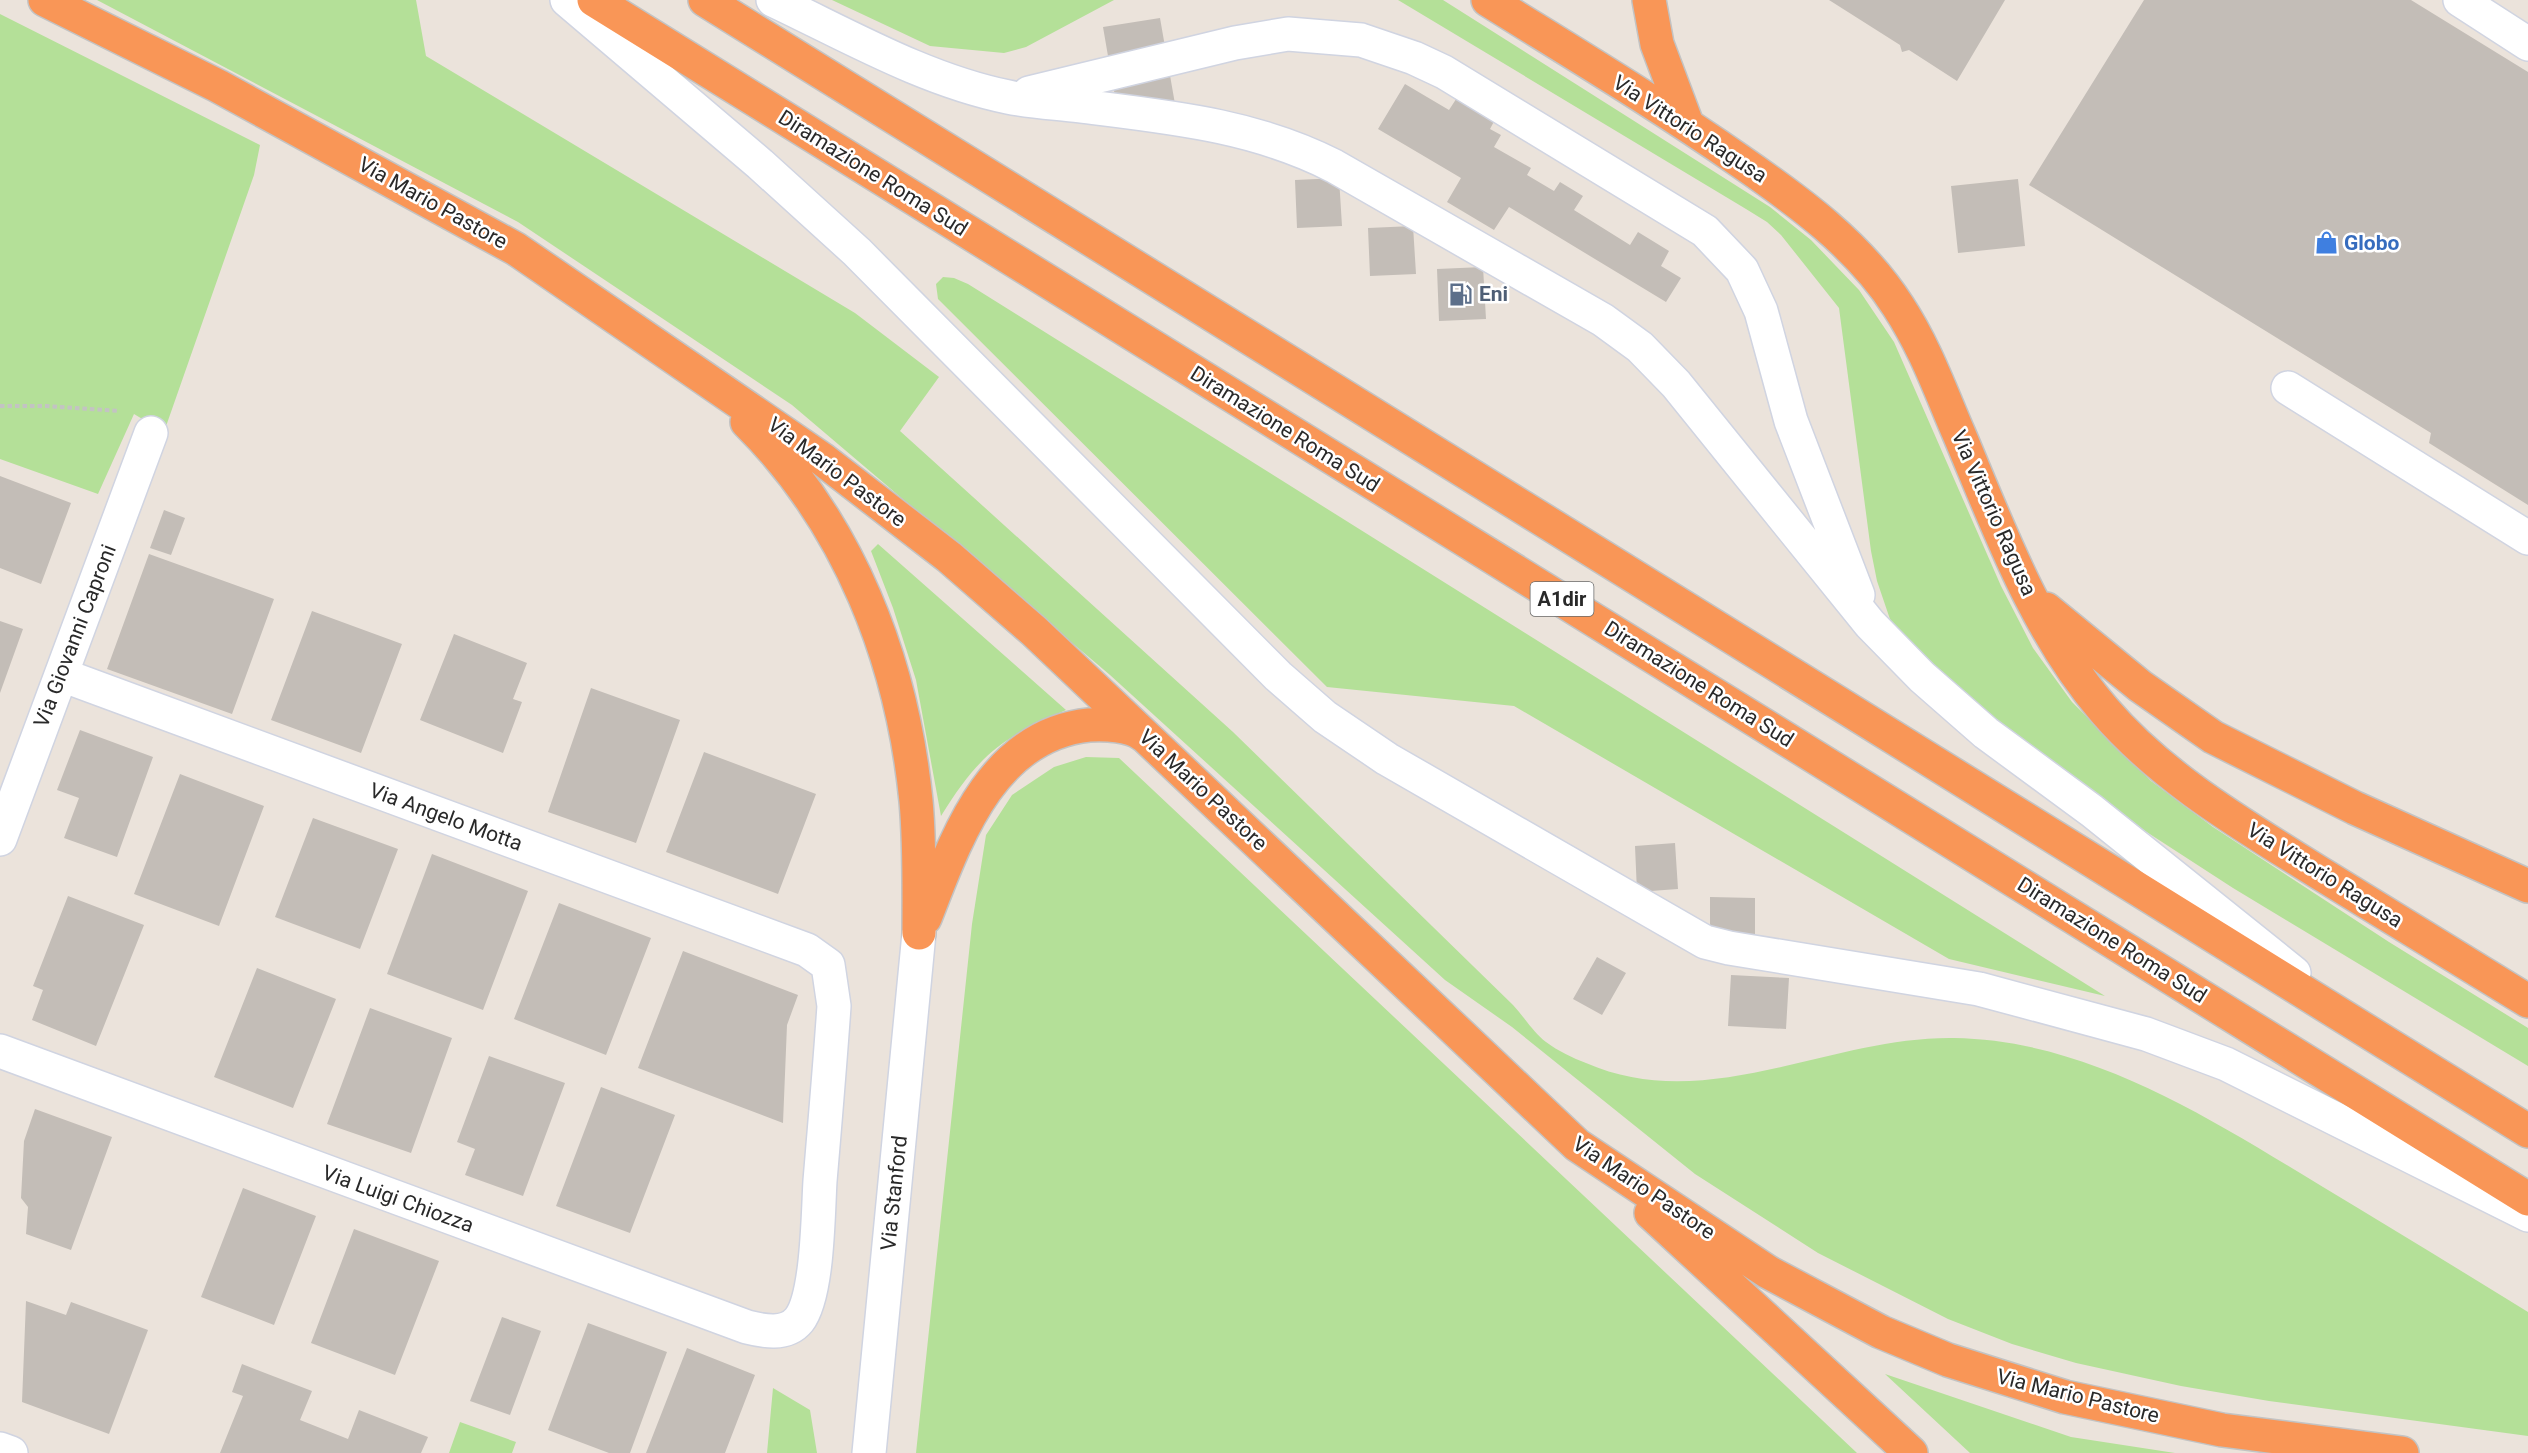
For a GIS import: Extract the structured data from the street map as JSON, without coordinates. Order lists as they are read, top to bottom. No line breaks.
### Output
{"streets":{"highway":["Via Vittorio Ragusa","Diramazione Roma Sud","Via Mario Pastore","A1dir"],"street":["Via Giovanni Caproni","Via Angelo Motta","Via Stanford","Via Luigi Chiozza"]},"crossings":[["Via Giovanni Caproni","Via Angelo Motta"],["Via Angelo Motta","Via Luigi Chiozza"]],"places":{"shop":["Globo"],"fuel station":["Eni"]}}
